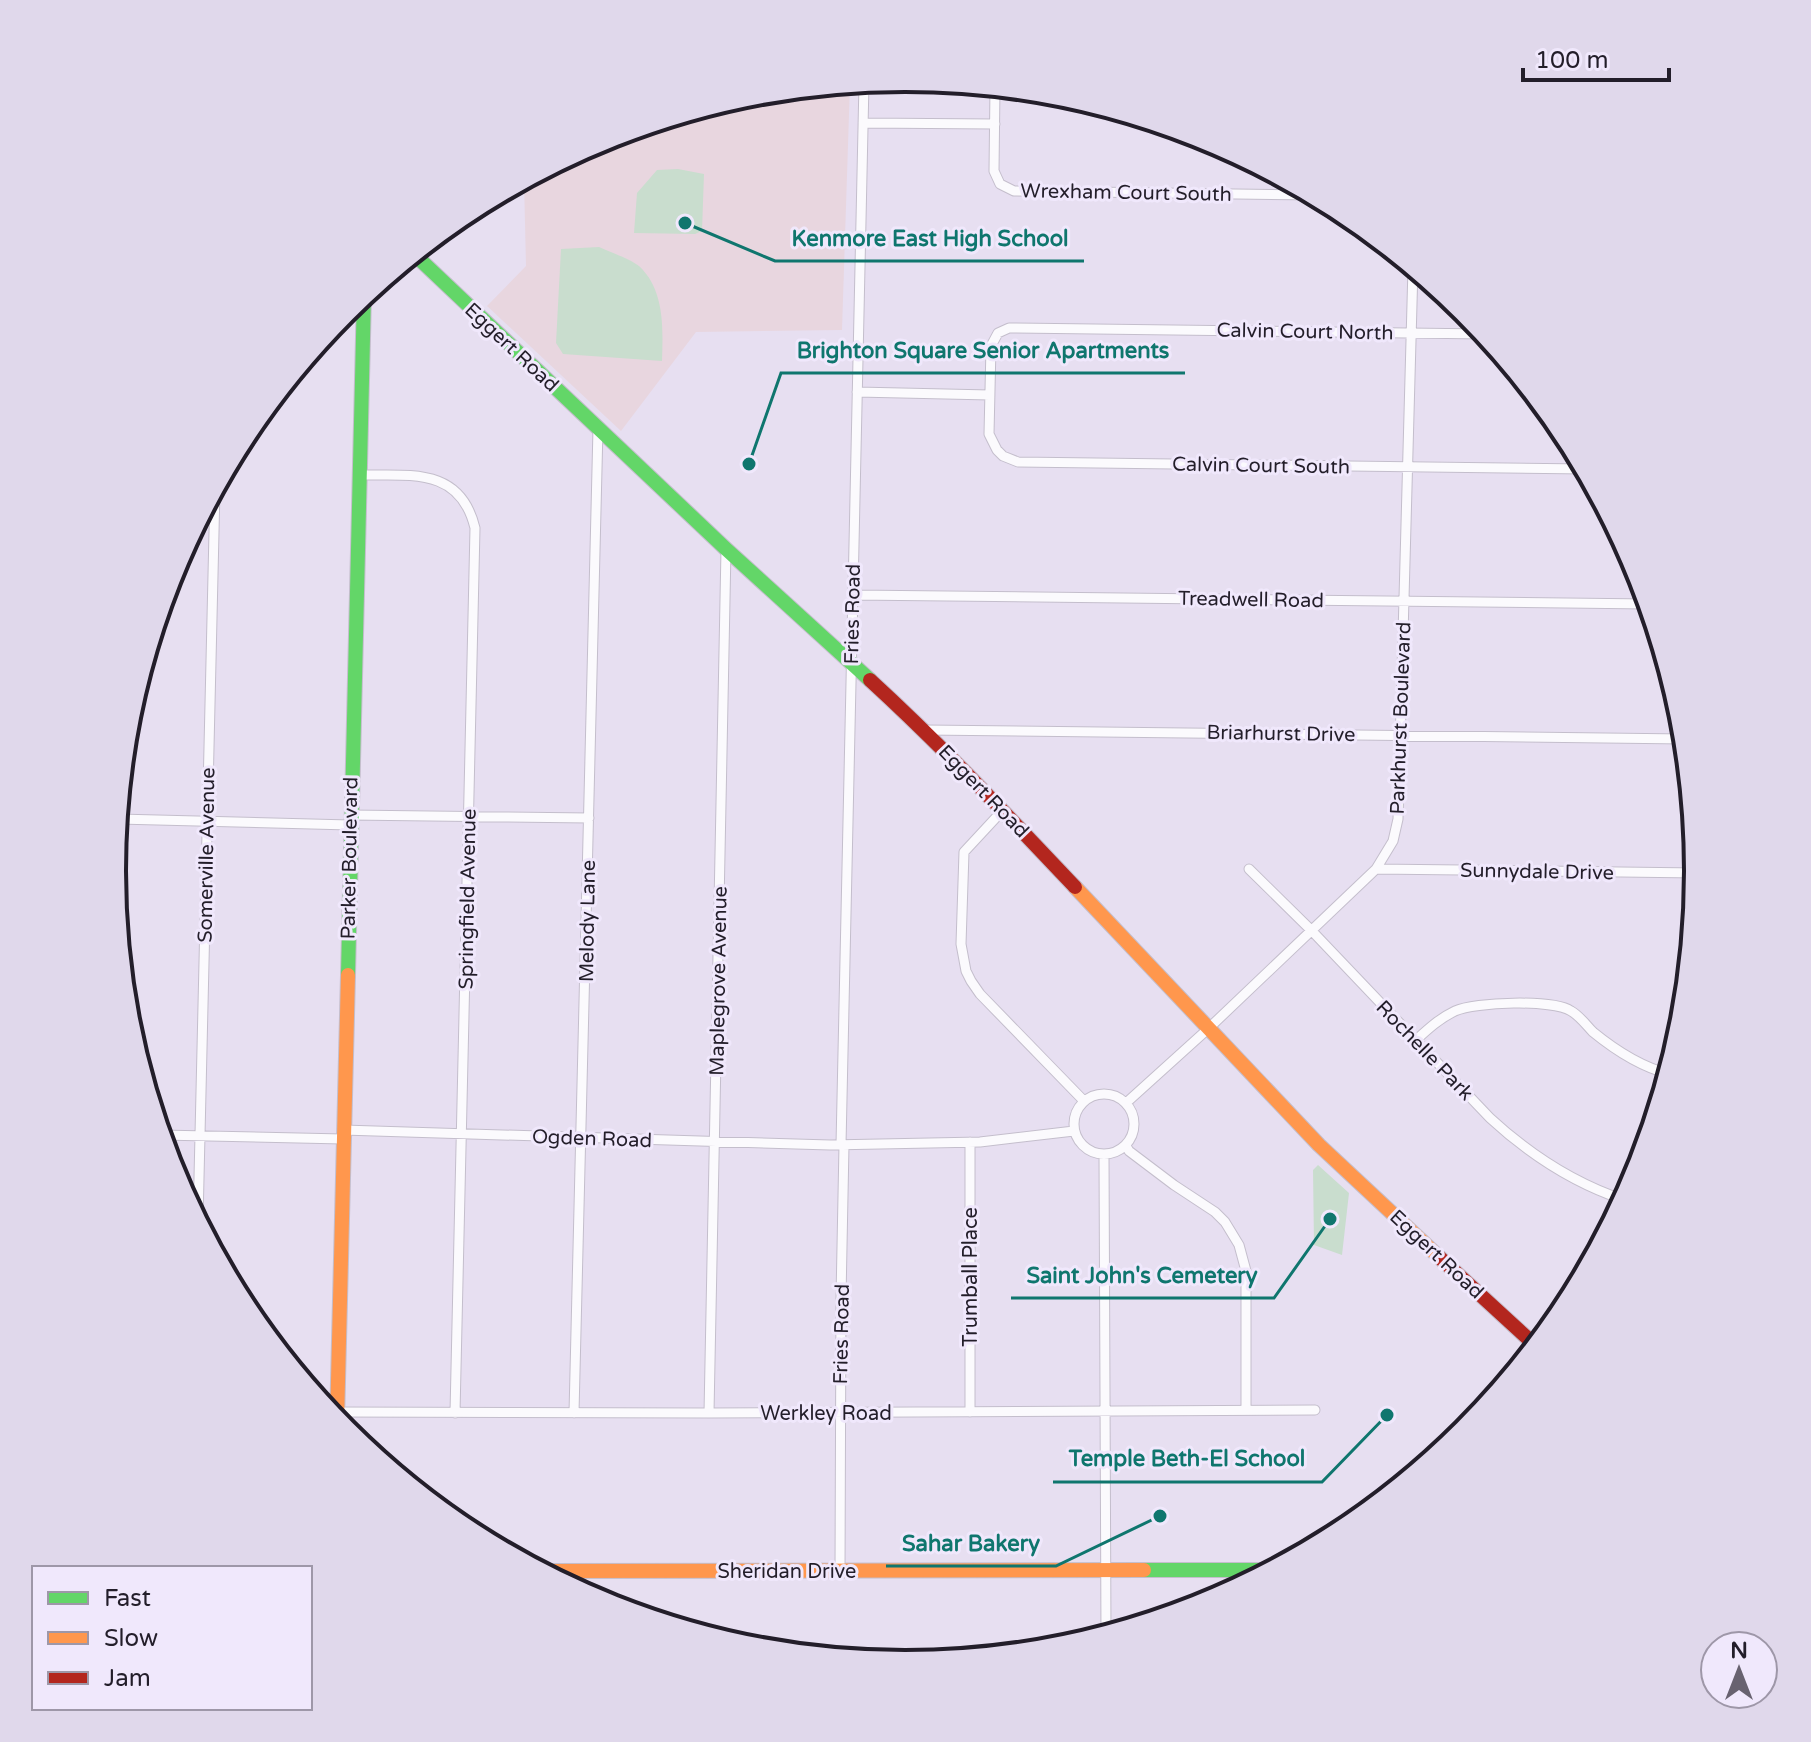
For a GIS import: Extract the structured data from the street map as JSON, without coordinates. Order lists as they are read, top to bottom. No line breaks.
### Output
{"streets":{"street":["Wrexham Court South","Calvin Court North","Eggert Road","Calvin Court South","Treadwell Road","Fries Road","Parkhurst Boulevard","Briarhurst Drive","Somerville Avenue","Parker Boulevard","Sunnydale Drive","Springfield Avenue","Melody Lane","Maplegrove Avenue","Rochelle Park","Ogden Road","Trumball Place","Werkley Road","Sheridan Drive"]},"crossings":[["Calvin Court North","Calvin Court South"],["Calvin Court North","Parkhurst Boulevard"],["Eggert Road","Fries Road"],["Eggert Road","Parkhurst Boulevard"],["Eggert Road","Briarhurst Drive"],["Eggert Road","Melody Lane"],["Eggert Road","Maplegrove Avenue"],["Calvin Court South","Parkhurst Boulevard"],["Treadwell Road","Fries Road"],["Treadwell Road","Parkhurst Boulevard"],["Fries Road","Ogden Road"],["Fries Road","Werkley Road"],["Fries Road","Sheridan Drive"],["Parkhurst Boulevard","Briarhurst Drive"],["Parkhurst Boulevard","Sunnydale Drive"],["Parkhurst Boulevard","Rochelle Park"],["Parkhurst Boulevard","Ogden Road"],["Somerville Avenue","Ogden Road"],["Parker Boulevard","Springfield Avenue"],["Parker Boulevard","Ogden Road"],["Springfield Avenue","Ogden Road"],["Springfield Avenue","Werkley Road"],["Melody Lane","Ogden Road"],["Melody Lane","Werkley Road"],["Maplegrove Avenue","Ogden Road"],["Maplegrove Avenue","Werkley Road"],["Ogden Road","Trumball Place"],["Trumball Place","Werkley Road"]],"places":["Kenmore East High School","Brighton Square Senior Apartments","Saint John's Cemetery","Temple Beth-El School","Sahar Bakery"],"legend":["Fast","Slow","Jam"],"scale_bar":"100 m","north":"top"}
